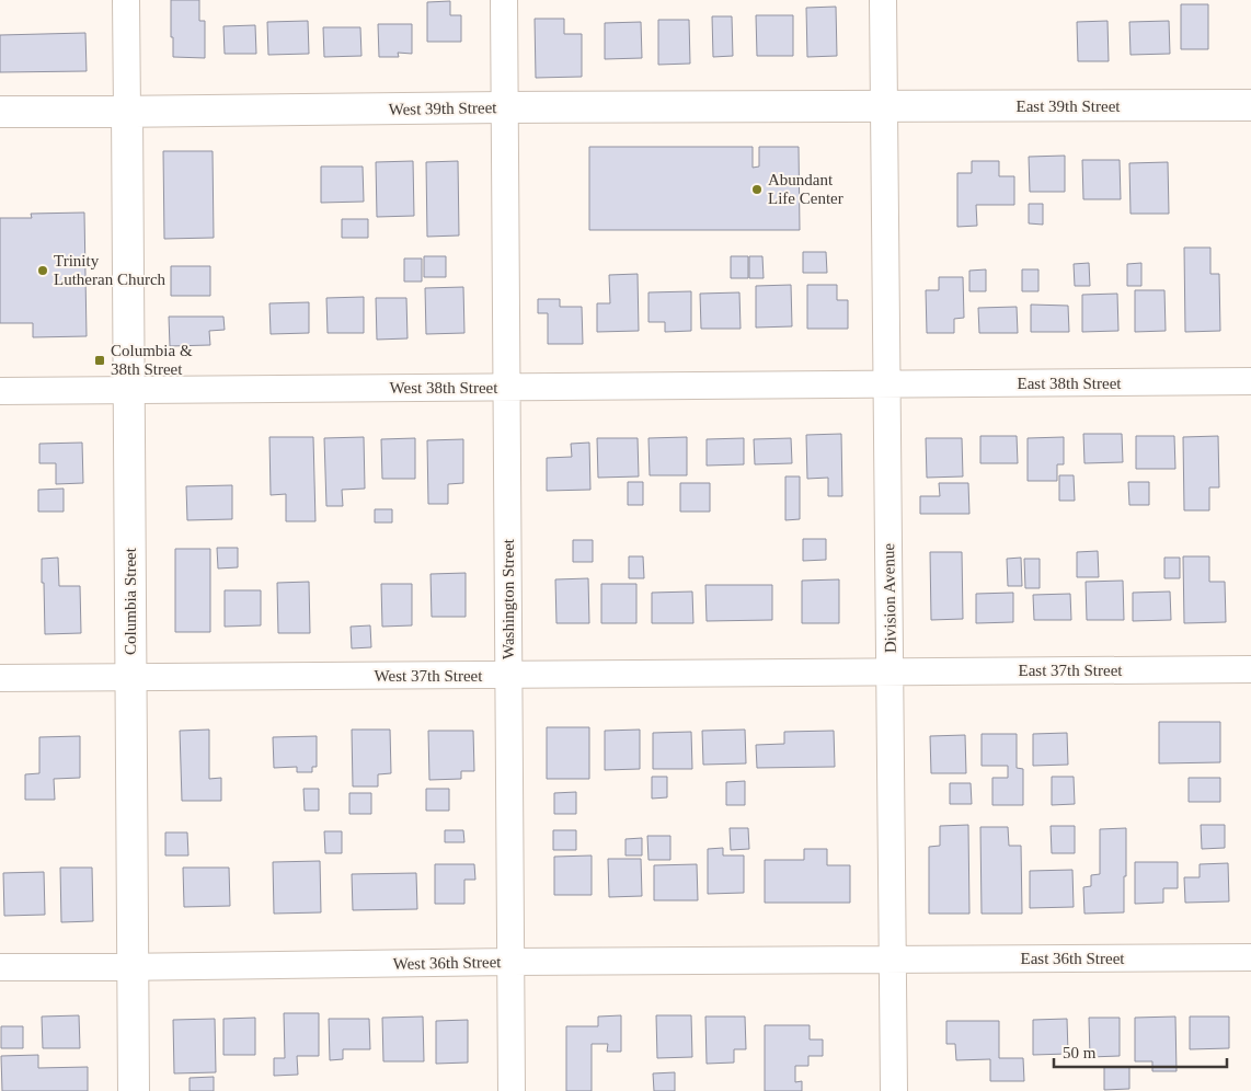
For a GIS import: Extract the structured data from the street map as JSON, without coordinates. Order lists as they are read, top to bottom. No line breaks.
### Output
{"streets":{"street":["East 39th Street","West 39th Street","East 38th Street","West 38th Street","Division Avenue","Washington Street","Columbia Street","East 37th Street","West 37th Street","East 36th Street","West 36th Street"]},"crossings":[["East 39th Street","West 39th Street"],["East 39th Street","Division Avenue"],["West 39th Street","Division Avenue"],["West 39th Street","Washington Street"],["West 39th Street","Columbia Street"],["East 38th Street","West 38th Street"],["East 38th Street","Division Avenue"],["West 38th Street","Division Avenue"],["West 38th Street","Washington Street"],["West 38th Street","Columbia Street"],["Division Avenue","East 37th Street"],["Division Avenue","West 37th Street"],["Division Avenue","East 36th Street"],["Division Avenue","West 36th Street"],["Washington Street","West 37th Street"],["Washington Street","West 36th Street"],["Columbia Street","West 37th Street"],["Columbia Street","West 36th Street"],["East 37th Street","West 37th Street"],["East 36th Street","West 36th Street"]],"places":{"other":["Abundant Life Center","Trinity Lutheran Church"],"transit":["Columbia & 38th Street"]},"scale_bar":"50 m"}
